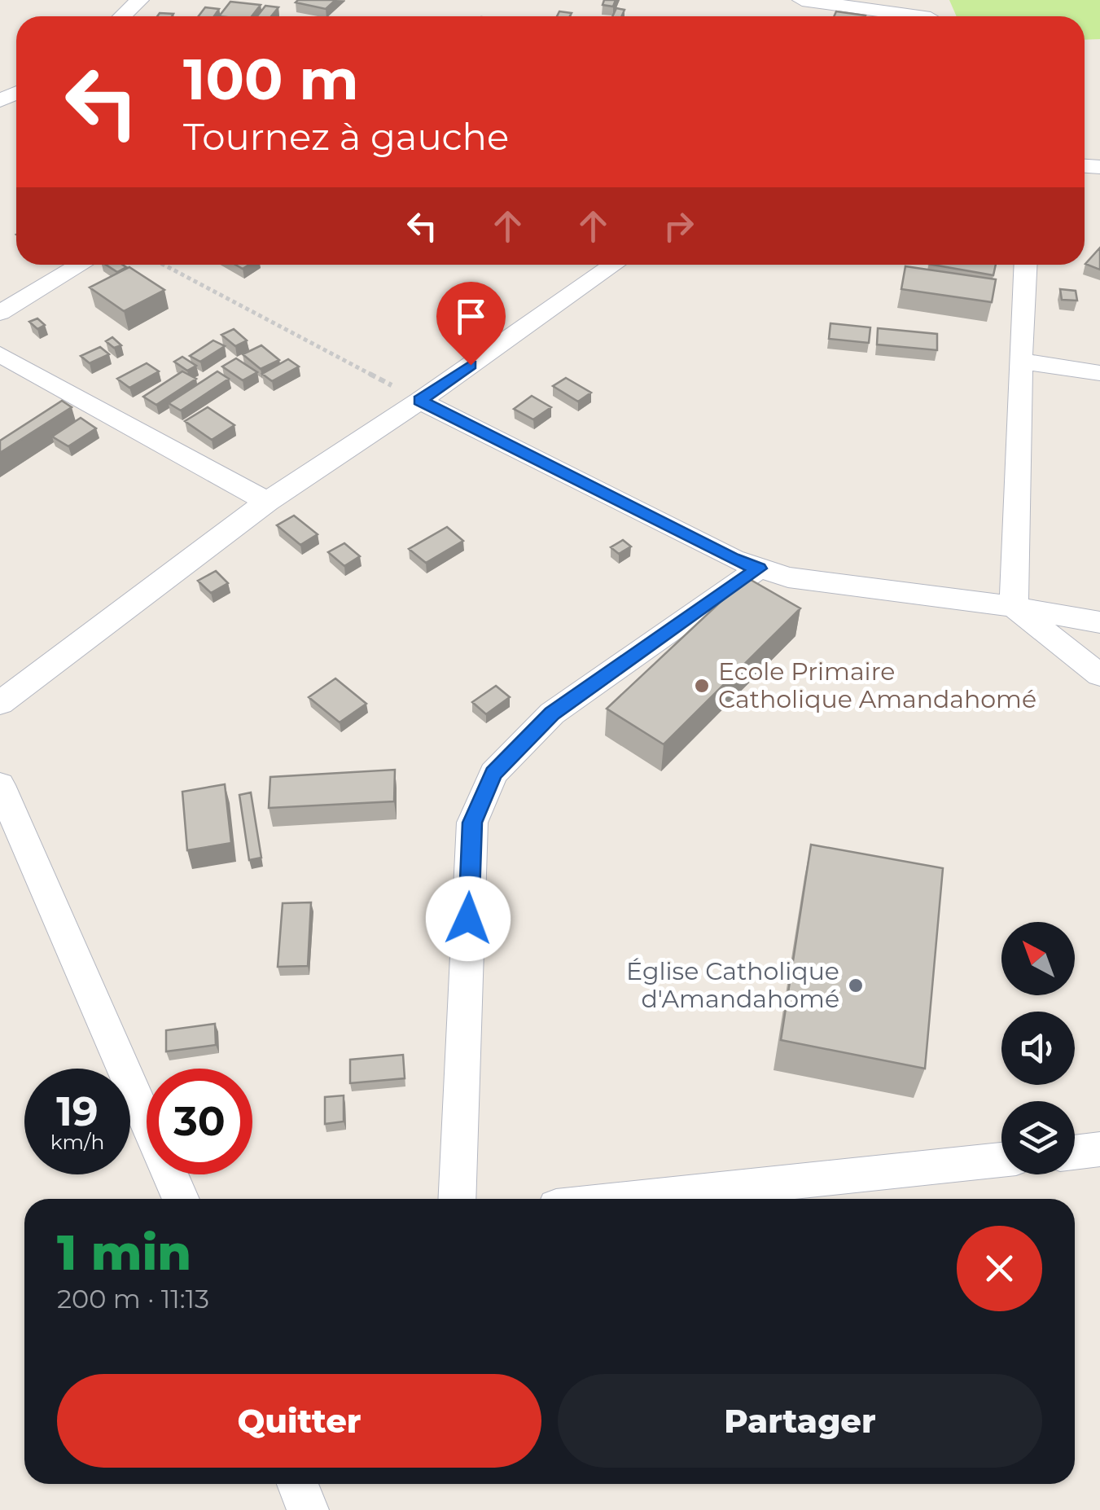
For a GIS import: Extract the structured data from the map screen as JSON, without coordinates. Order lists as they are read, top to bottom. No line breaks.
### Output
{"places":["Ecole Primaire Catholique Amandahomé","Église Catholique d'Amandahomé"],"north":"top left","page":{"turn":["100 m","Tournez à gauche"],"speed":"19 km/h","limit":"30","heading":["1 min","200 m · 11:13"],"buttons":["Quitter","Partager"]}}
